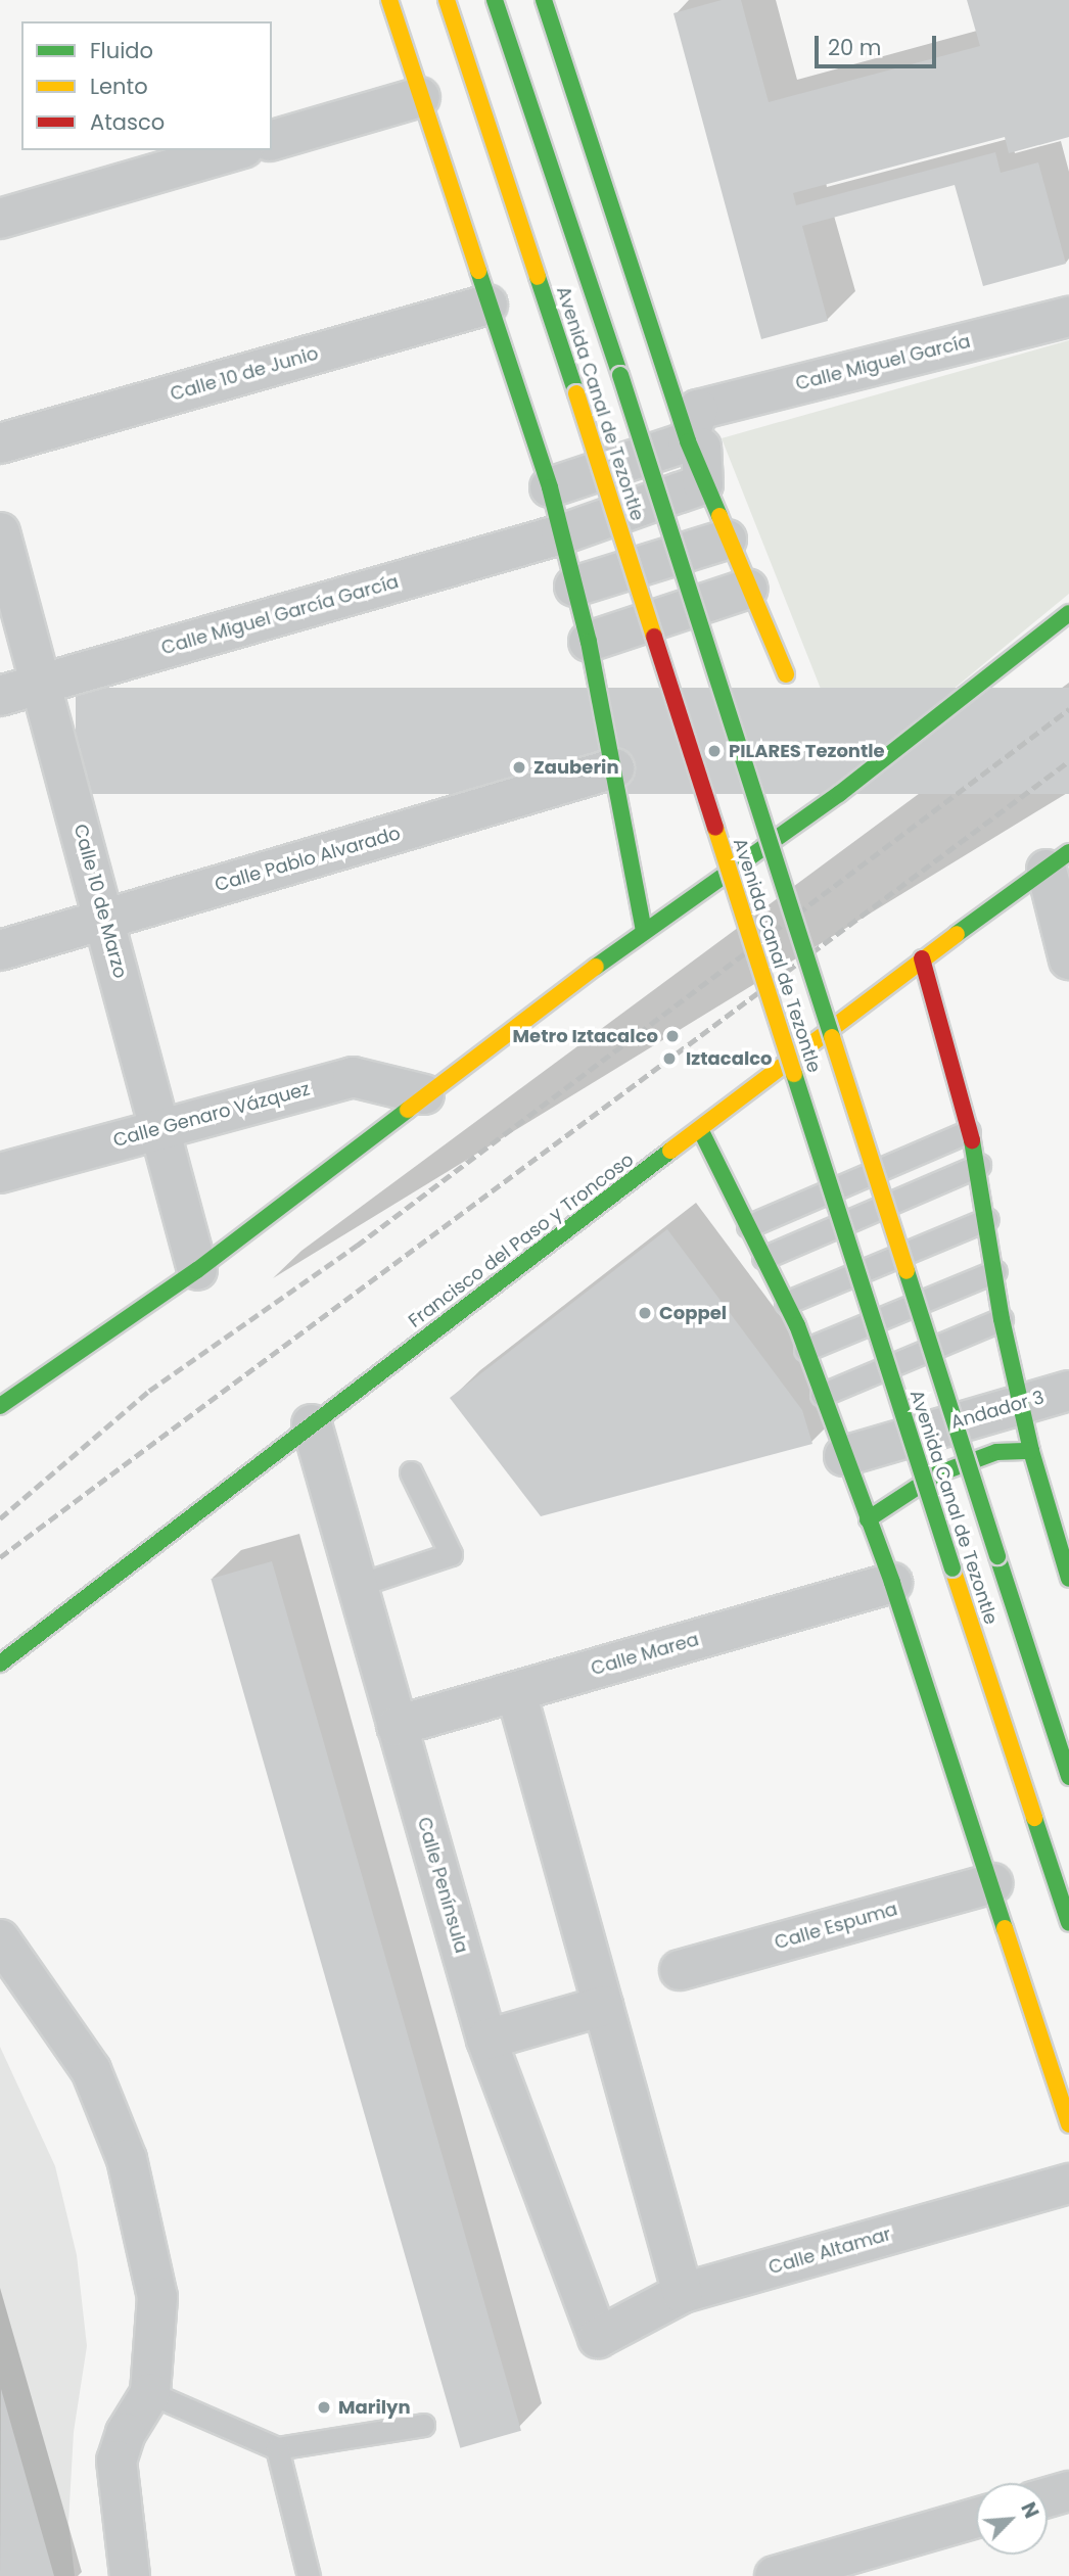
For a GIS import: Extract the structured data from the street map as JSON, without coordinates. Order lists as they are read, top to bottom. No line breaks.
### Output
{"streets":{"street":["Calle Miguel García","Calle 10 de Junio","Avenida Canal de Tezontle","Calle Miguel García García","Calle Pablo Alvarado","Calle 10 de Marzo","Calle Genaro Vázquez","Francisco del Paso y Troncoso","Andador 3","Calle Marea","Calle Península","Calle Espuma","Calle Altamar"]},"crossings":[["Calle Miguel García García","Calle 10 de Marzo"],["Calle Pablo Alvarado","Calle 10 de Marzo"],["Calle 10 de Marzo","Calle Genaro Vázquez"],["Francisco del Paso y Troncoso","Calle Península"],["Calle Marea","Calle Península"],["Calle Península","Calle Altamar"]],"places":["PILARES Tezontle","Zauberin","Metro Iztacalco","Iztacalco","Coppel","Marilyn"],"legend":["Fluido","Lento","Atasco"],"scale_bar":"20 m","north":"top right"}
